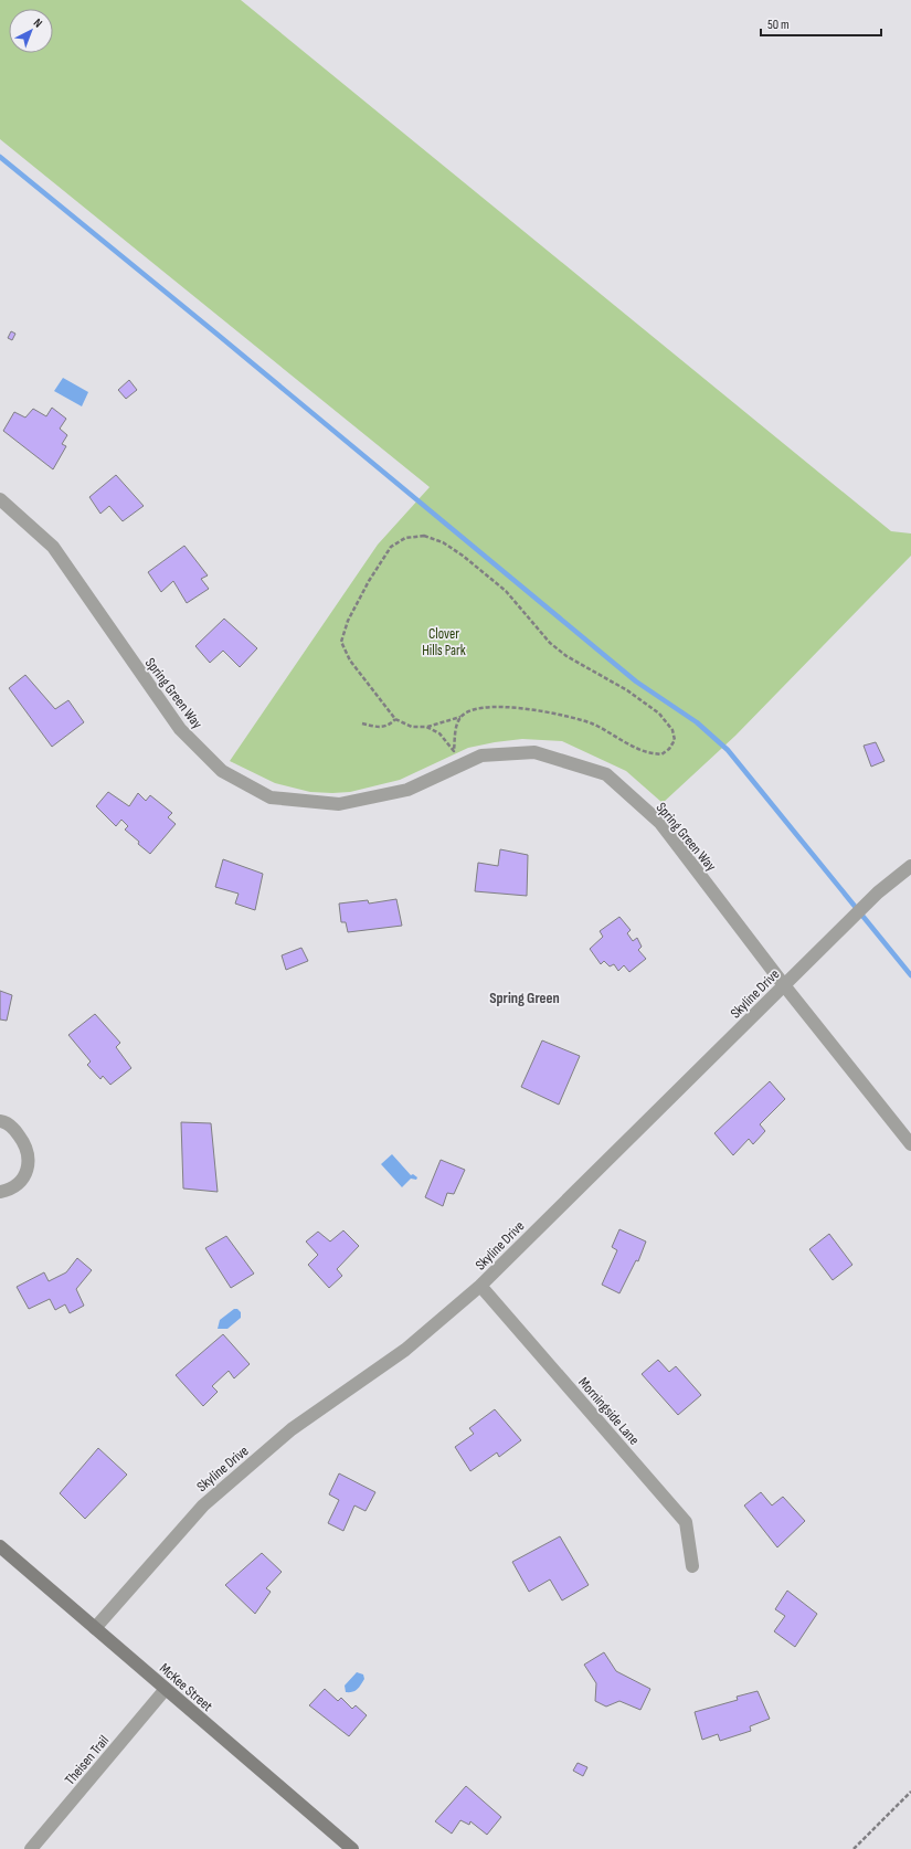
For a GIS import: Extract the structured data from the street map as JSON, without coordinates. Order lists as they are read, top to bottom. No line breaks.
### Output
{"streets":{"street":["Spring Green Way","Skyline Drive","Morningside Lane","McKee Street","Theisen Trail"]},"crossings":[["Spring Green Way","Skyline Drive"],["Skyline Drive","Morningside Lane"],["Skyline Drive","McKee Street"],["McKee Street","Theisen Trail"]],"districts":["Spring Green"],"parks":["Clover Hills Park"],"scale_bar":"50 m","north":"top right"}
